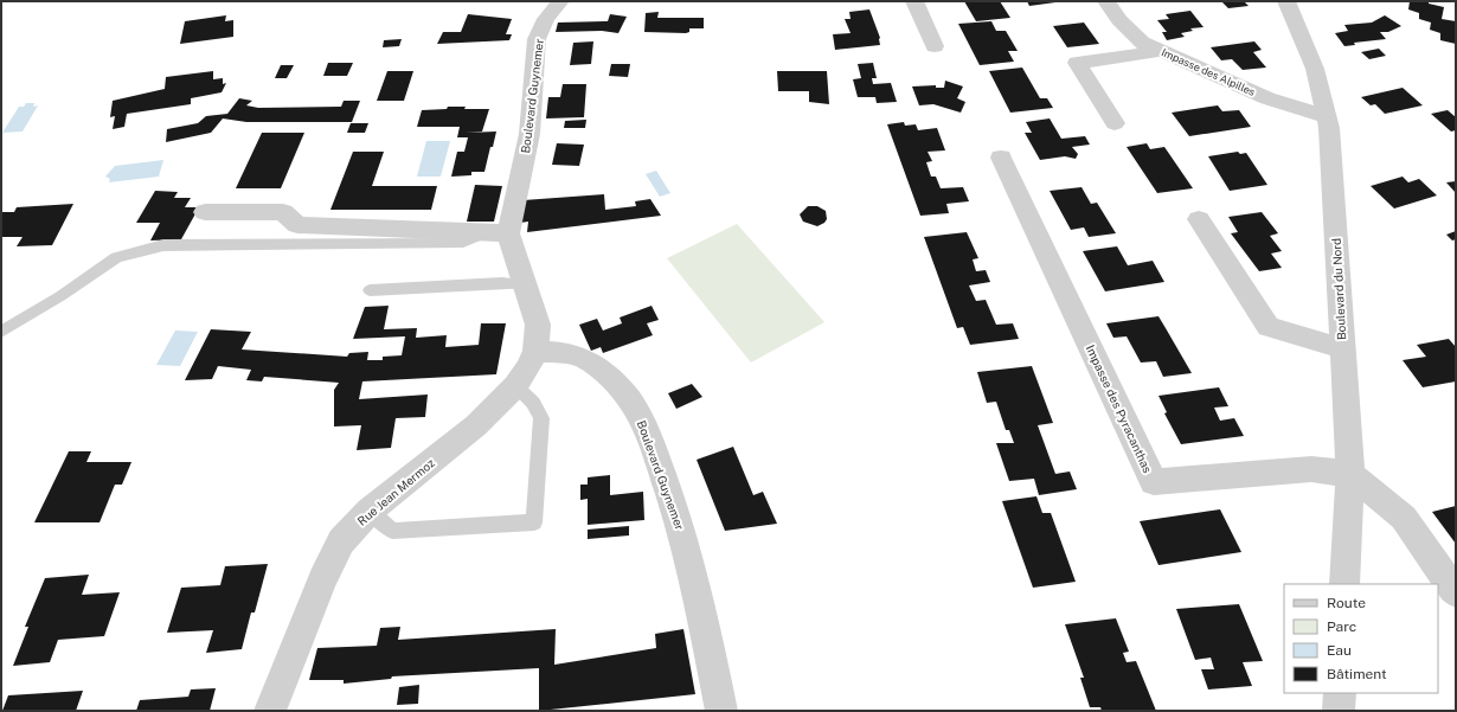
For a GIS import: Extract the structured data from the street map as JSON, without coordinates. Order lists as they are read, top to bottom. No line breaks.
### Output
{"streets":{"street":["Impasse des Alpilles","Boulevard Guynemer","Boulevard du Nord","Impasse des Pyracanthas","Rue Jean Mermoz"]},"crossings":[["Impasse des Alpilles","Boulevard du Nord"],["Boulevard Guynemer","Rue Jean Mermoz"],["Boulevard du Nord","Impasse des Pyracanthas"]],"legend":["Route","Parc","Eau","Bâtiment"]}
